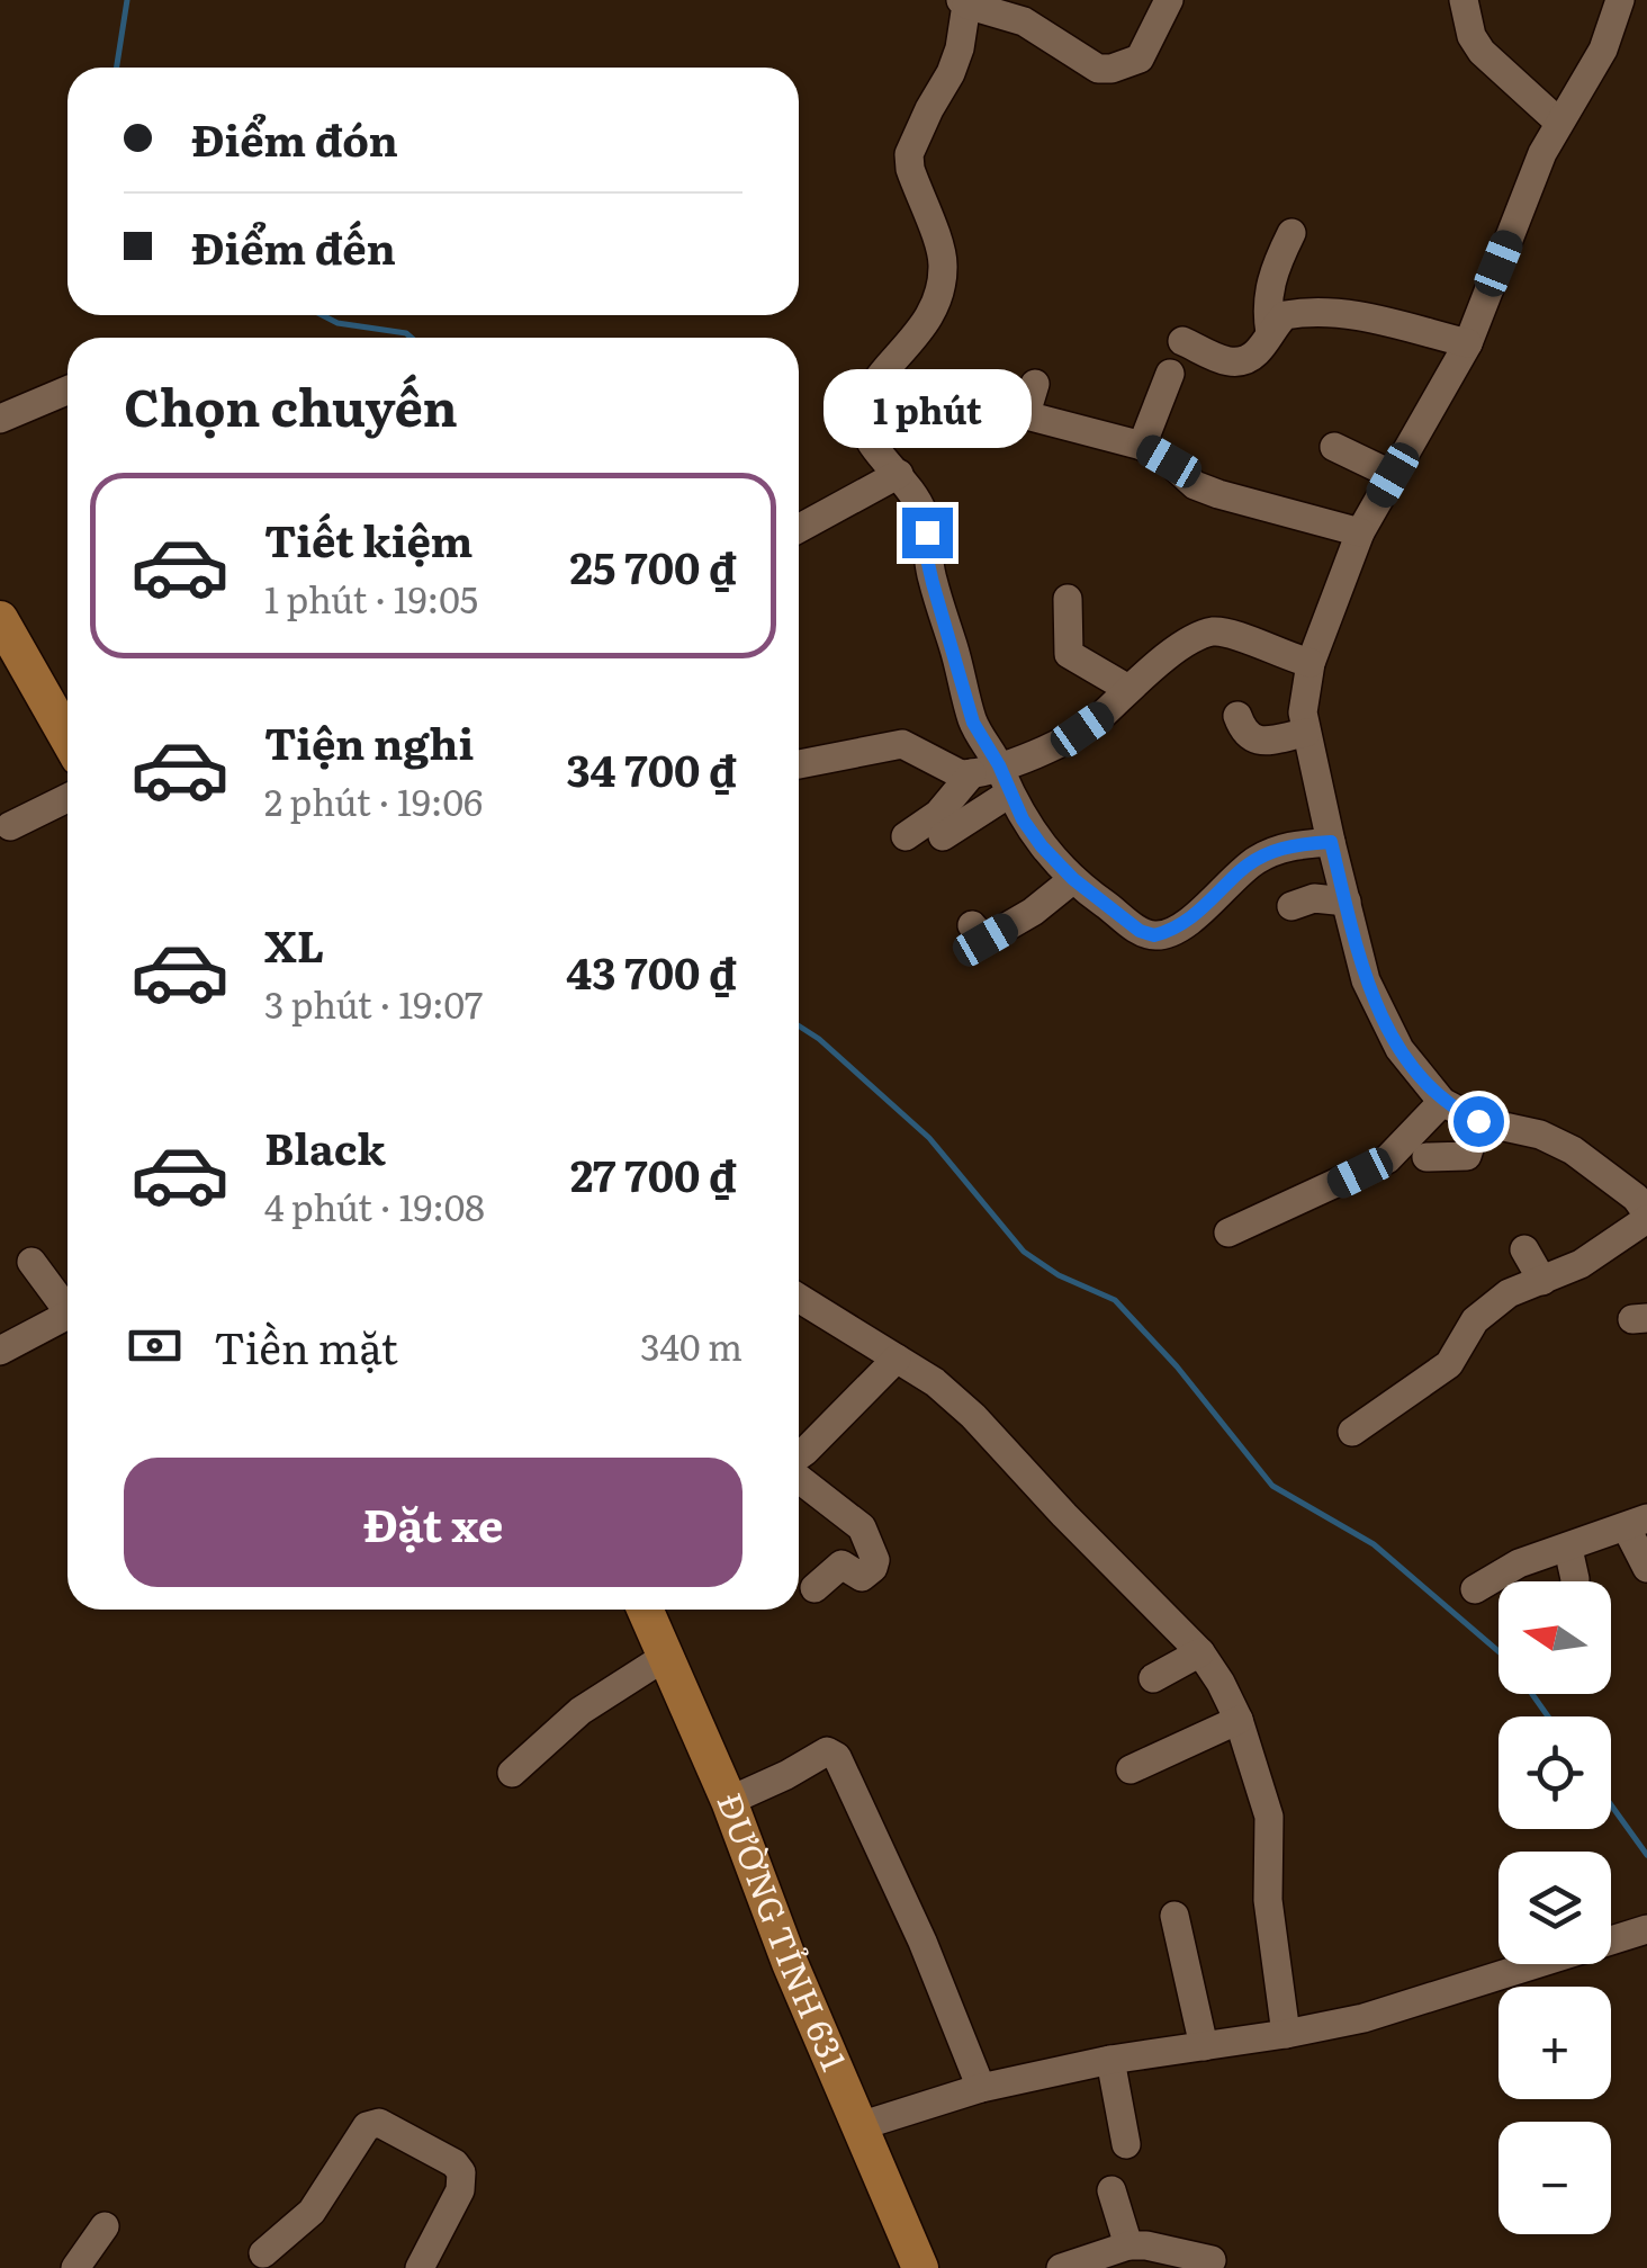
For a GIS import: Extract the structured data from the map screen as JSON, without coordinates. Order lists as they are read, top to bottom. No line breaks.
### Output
{"streets":{"main road":["ĐƯỜNG TỈNH 631"]},"north":"left","page":{"banner":["Điểm đón","Điểm đến"],"heading":"Chọn chuyến","bubble":"1 phút","list":[{"name":"Tiết kiệm","note":"1 phút · 19:05","value":"25 700 ₫"},{"name":"Tiện nghi","note":"2 phút · 19:06","value":"34 700 ₫"},{"name":"XL","note":"3 phút · 19:07","value":"43 700 ₫"},{"name":"Black","note":"4 phút · 19:08","value":"27 700 ₫"}],"pay":["Tiền mặt","340 m"],"buttons":"Đặt xe","map_buttons":["+","−"]}}
